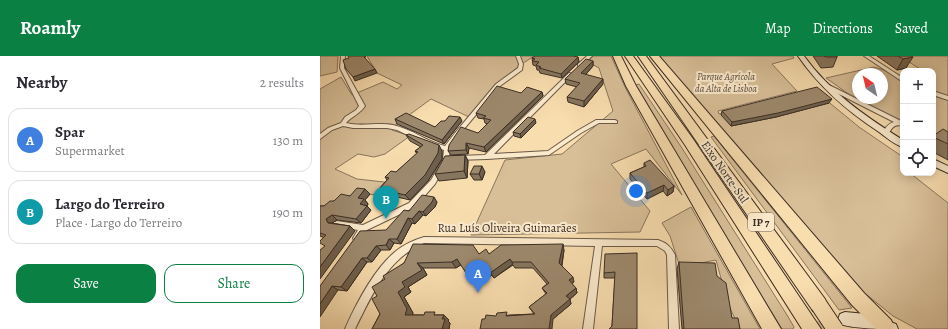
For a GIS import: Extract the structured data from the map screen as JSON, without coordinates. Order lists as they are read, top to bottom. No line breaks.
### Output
{"streets":{"highway":["Eixo Norte-Sul","IP 7"],"street":["Rua Luís Oliveira Guimarães"]},"parks":["Parque Agrícola da Alta de Lisboa"],"north":"top left","page":{"header":"Roamly","nav":["Map","Directions","Saved"],"heading":["Nearby","2 results"],"map_buttons":["+","−"],"list":[{"mark":"A","name":"Spar","note":"Supermarket","value":"130 m"},{"mark":"B","name":"Largo do Terreiro","note":"Place · Largo do Terreiro","value":"190 m"}],"pins":["B","A"],"buttons":["Save","Share"]}}
